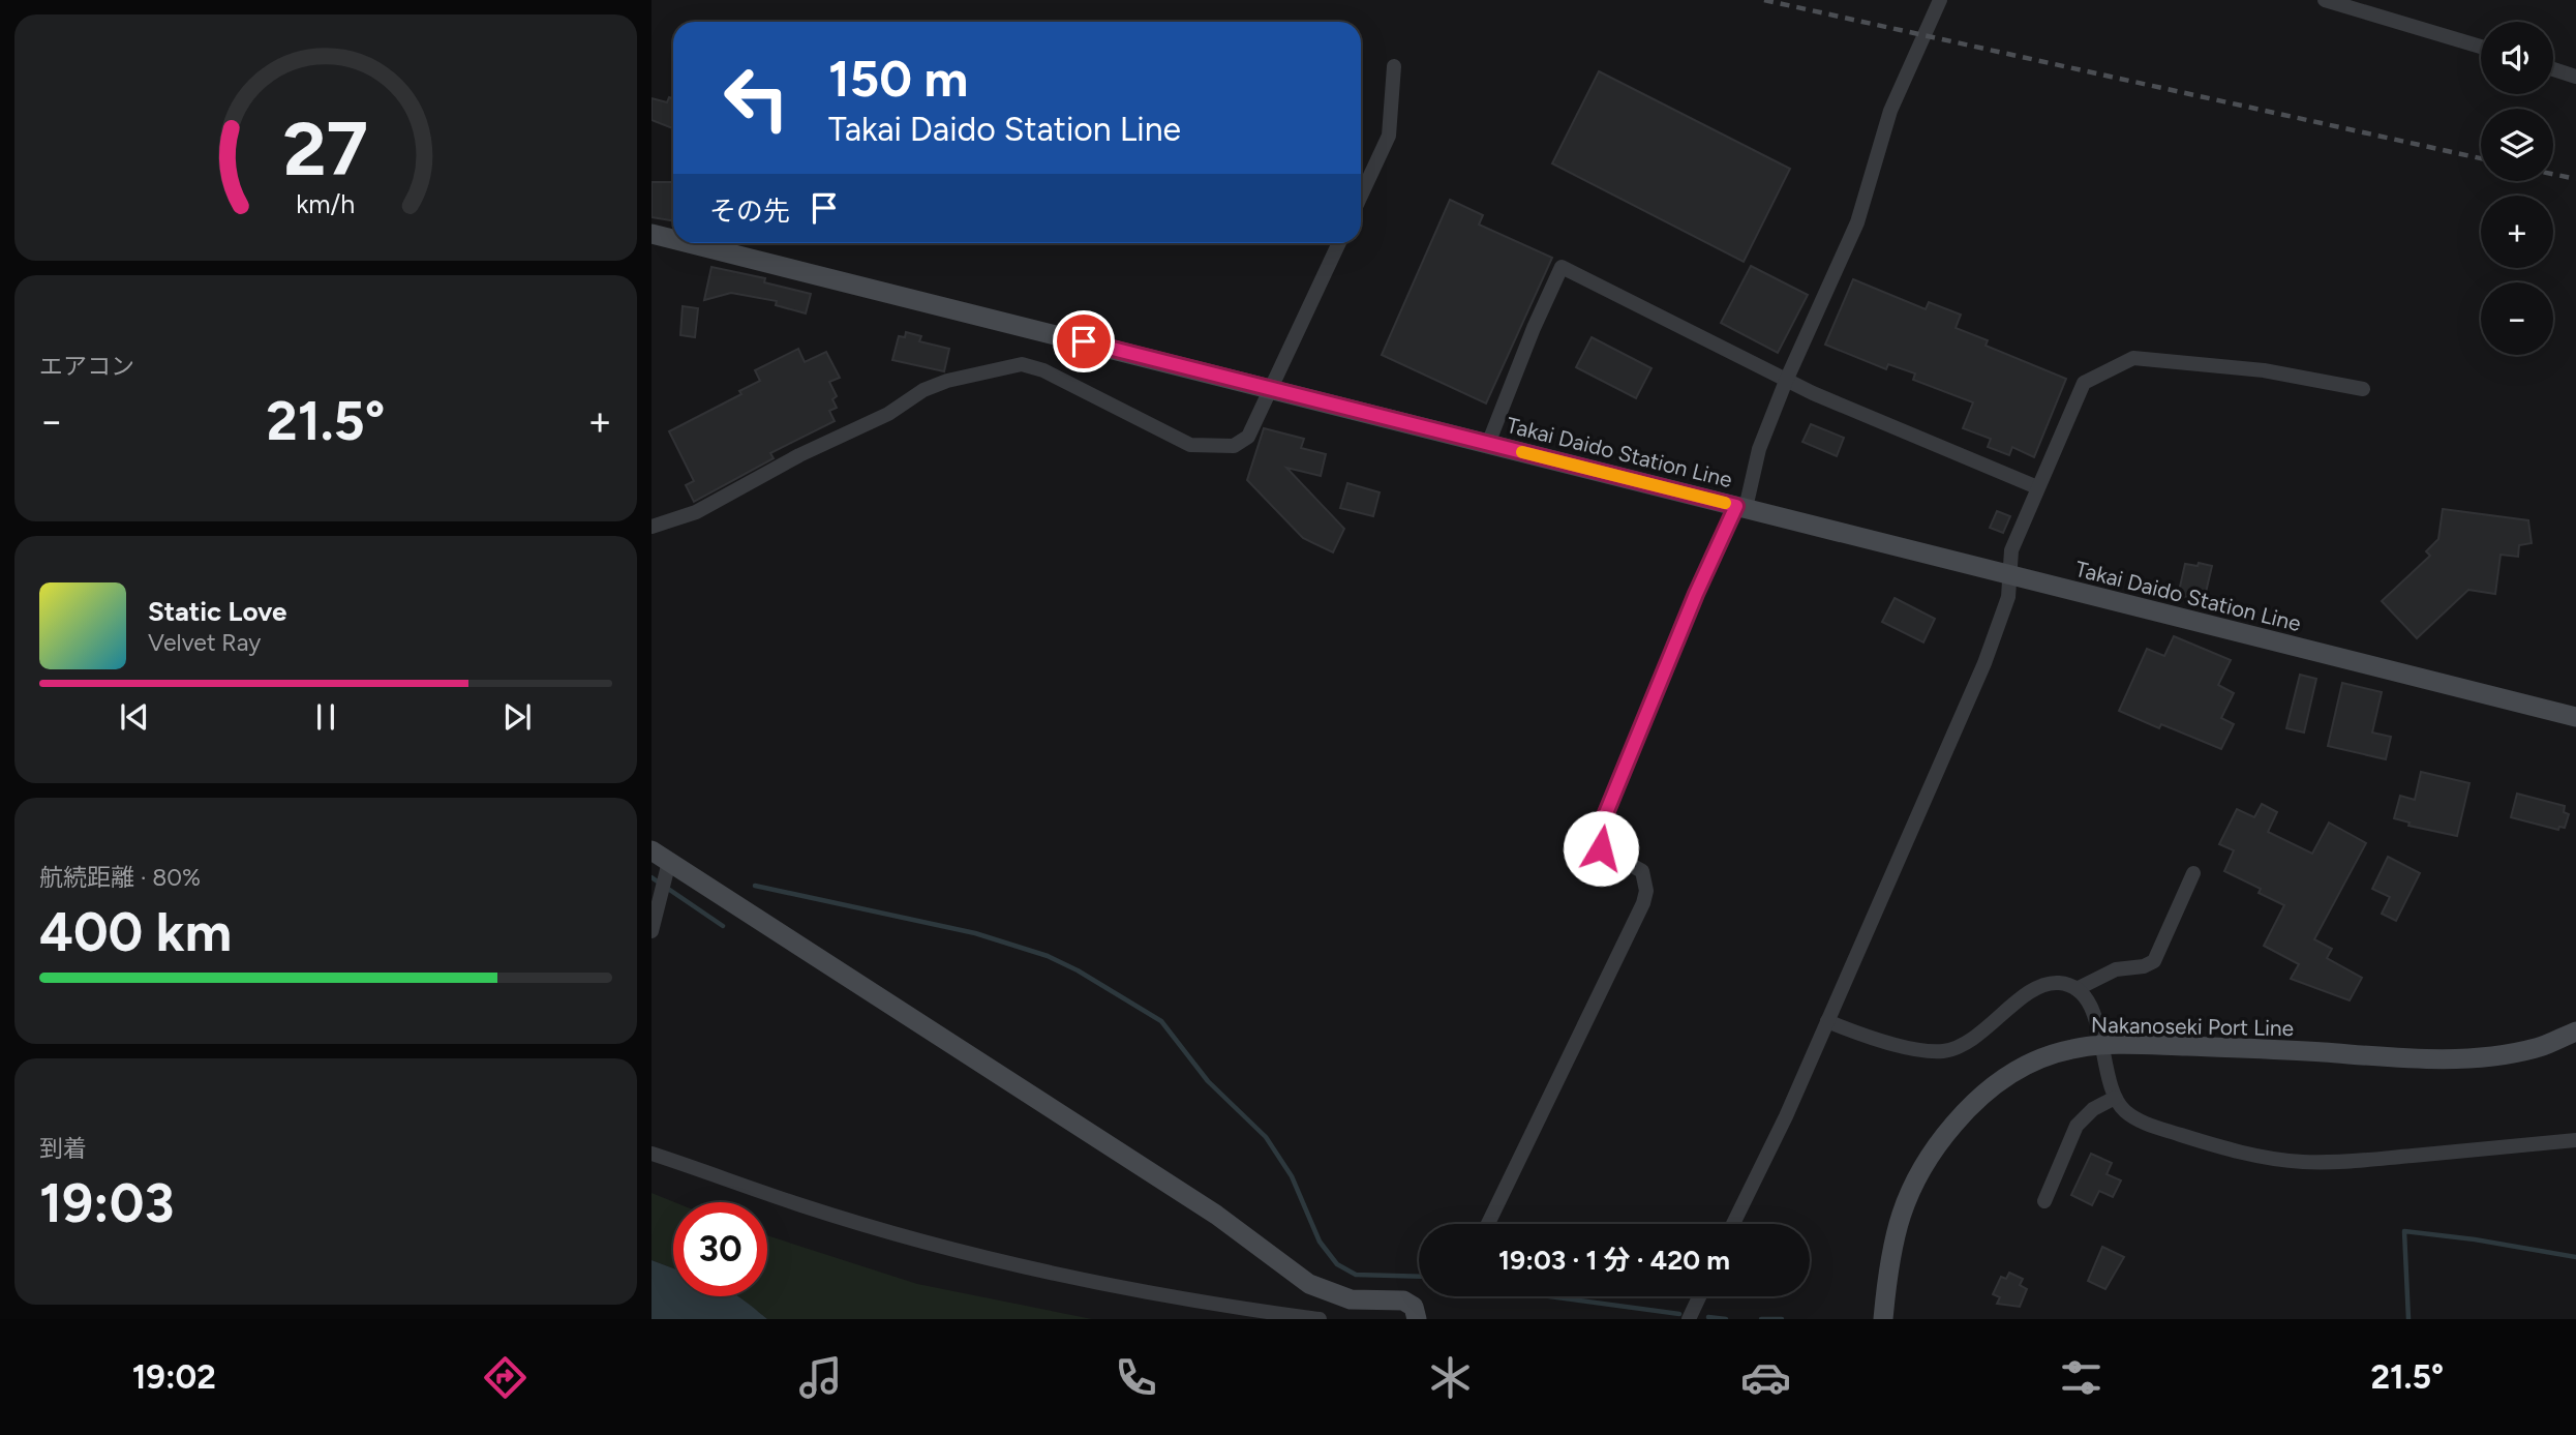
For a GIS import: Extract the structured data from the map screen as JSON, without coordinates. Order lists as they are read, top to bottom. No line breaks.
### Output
{"streets":{"main road":["Takai Daido Station Line","Nakanoseki Port Line"]},"page":{"map_buttons":["+","−"],"turn":["150 m","Takai Daido Station Line"],"then":"その先","tile":["エアコン",["航続距離 · 80%","400 km"],["到着","19:03"]],"heat":["−","21.5°","+"],"song":["Static Love","Velvet Ray"],"limit":"30","trip":"19:03 · 1 分 · 420 m","tabs":["19:02","21.5°"],"gauge":["27","km/h"]}}
